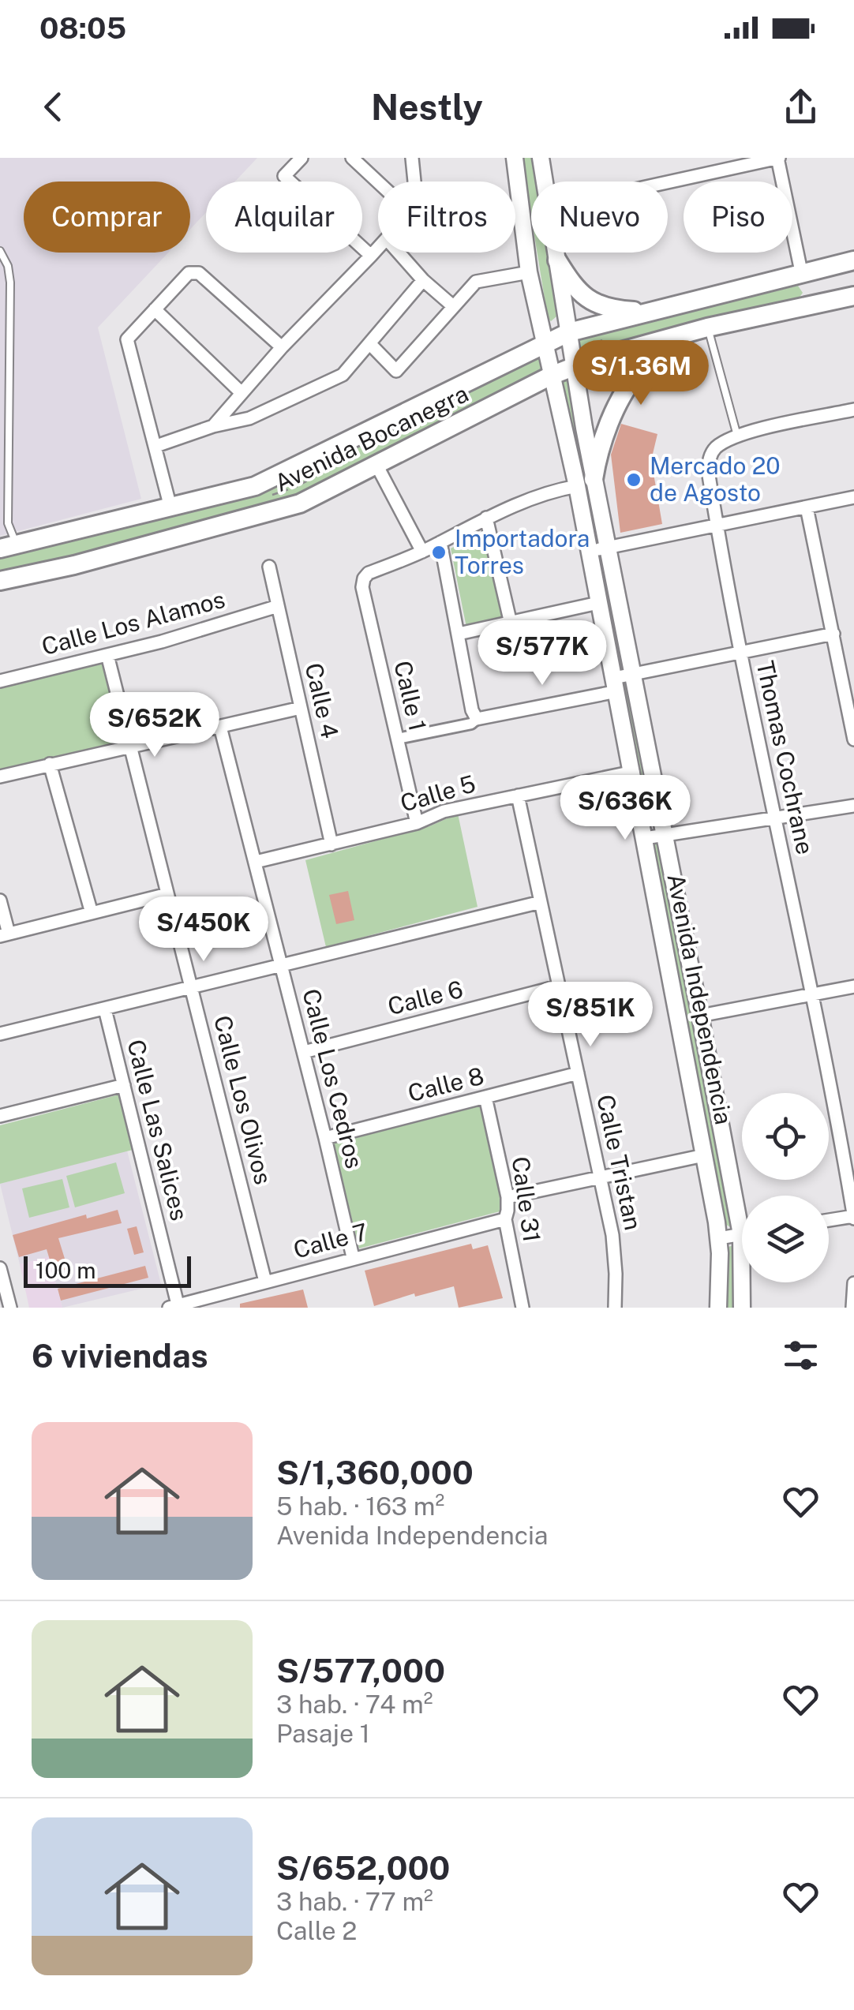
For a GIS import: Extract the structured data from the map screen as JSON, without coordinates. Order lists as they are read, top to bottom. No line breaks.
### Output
{"streets":{"main road":["Avenida Bocanegra"],"street":["Calle Los Alamos","Calle 1","Calle 4","Thomas Cochrane","Calle 5","Calle 6","Avenida Independencia","Calle Los Cedros","Calle 8","Calle Los Olivos","Calle Las Salices","Calle Tristan","Calle 31","Calle 7"]},"crossings":[["Avenida Bocanegra","Avenida Independencia"],["Calle Los Alamos","Calle 4"],["Calle Los Alamos","Calle Los Olivos"],["Calle 1","Calle 5"],["Calle 4","Calle 5"],["Calle 5","Avenida Independencia"],["Calle 5","Calle Los Cedros"],["Calle 5","Calle Tristan"],["Calle 6","Calle Los Cedros"],["Calle 6","Calle Tristan"],["Calle Los Cedros","Calle 8"],["Calle Los Cedros","Calle 7"],["Calle 8","Calle Tristan"],["Calle 8","Calle 31"],["Calle Los Olivos","Calle 7"],["Calle Las Salices","Calle 7"],["Calle 31","Calle 7"]],"places":["Mercado 20 de Agosto","Importadora Torres"],"scale_bar":"100 m","page":{"status":"08:05","header":"Nestly","chip":["Comprar","Alquilar","Filtros","Nuevo","Piso"],"price":["S/1.36M","S/577K","S/652K","S/636K","S/450K","S/851K"],"scale":"100 m","heading":"6 viviendas","list":[{"name":"S/1,360,000","note":"5 hab. · 163 m² · Avenida Independencia"},{"name":"S/577,000","note":"3 hab. · 74 m² · Pasaje 1"},{"name":"S/652,000","note":"3 hab. · 77 m² · Calle 2"}]}}
